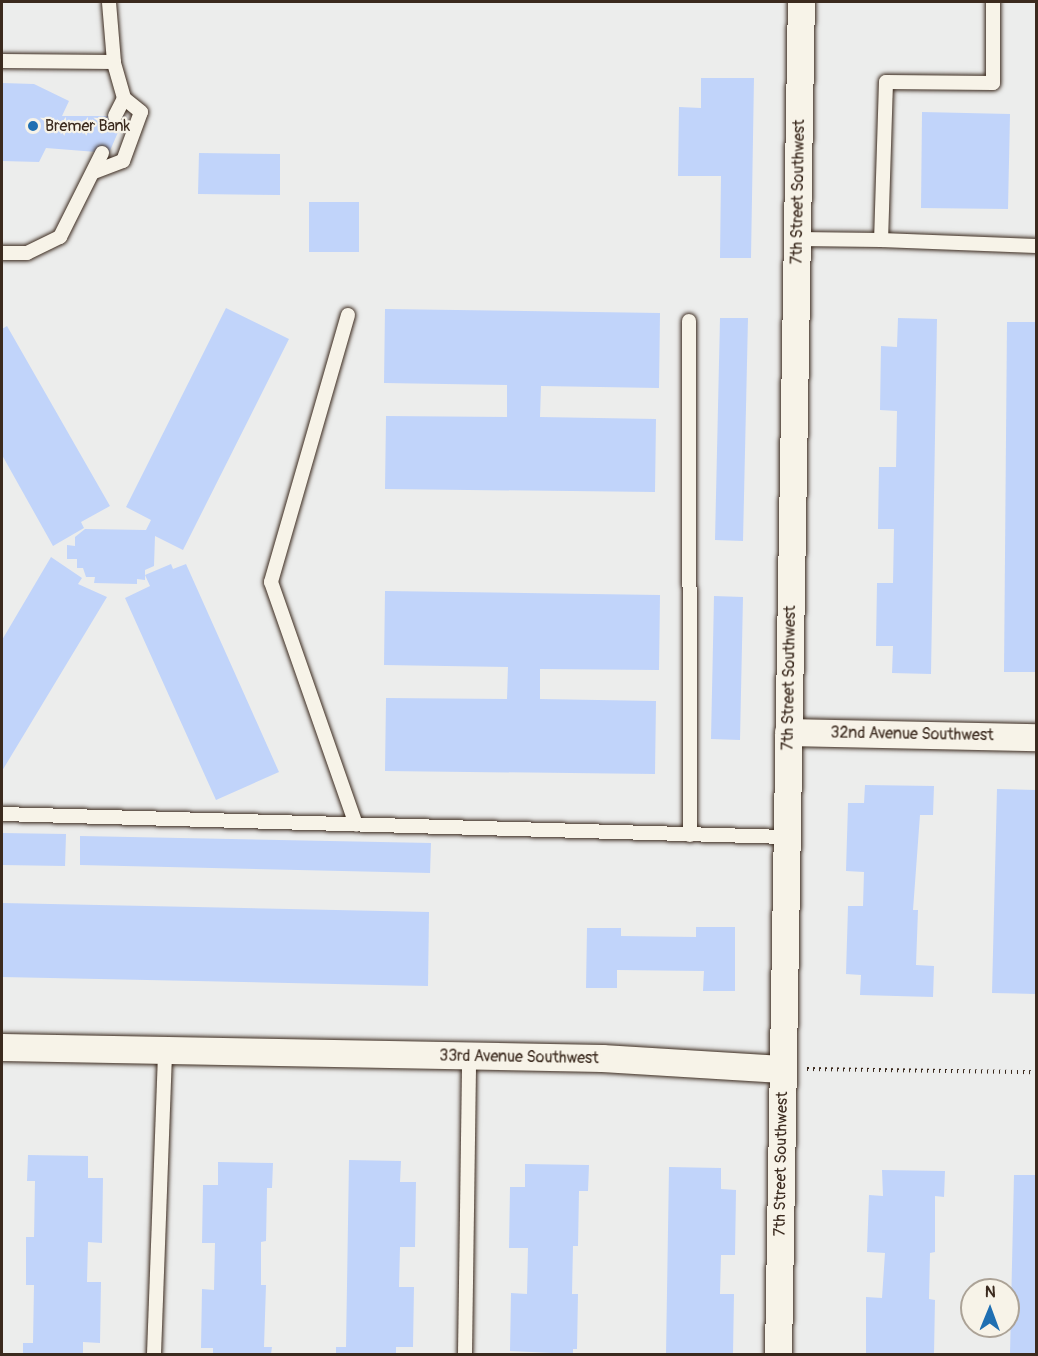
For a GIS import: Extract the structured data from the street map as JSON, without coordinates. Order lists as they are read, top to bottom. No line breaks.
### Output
{"streets":{"street":["7th Street Southwest","32nd Avenue Southwest","33rd Avenue Southwest"]},"crossings":[["7th Street Southwest","32nd Avenue Southwest"],["7th Street Southwest","33rd Avenue Southwest"]],"places":["Bremer Bank"],"north":"top"}
